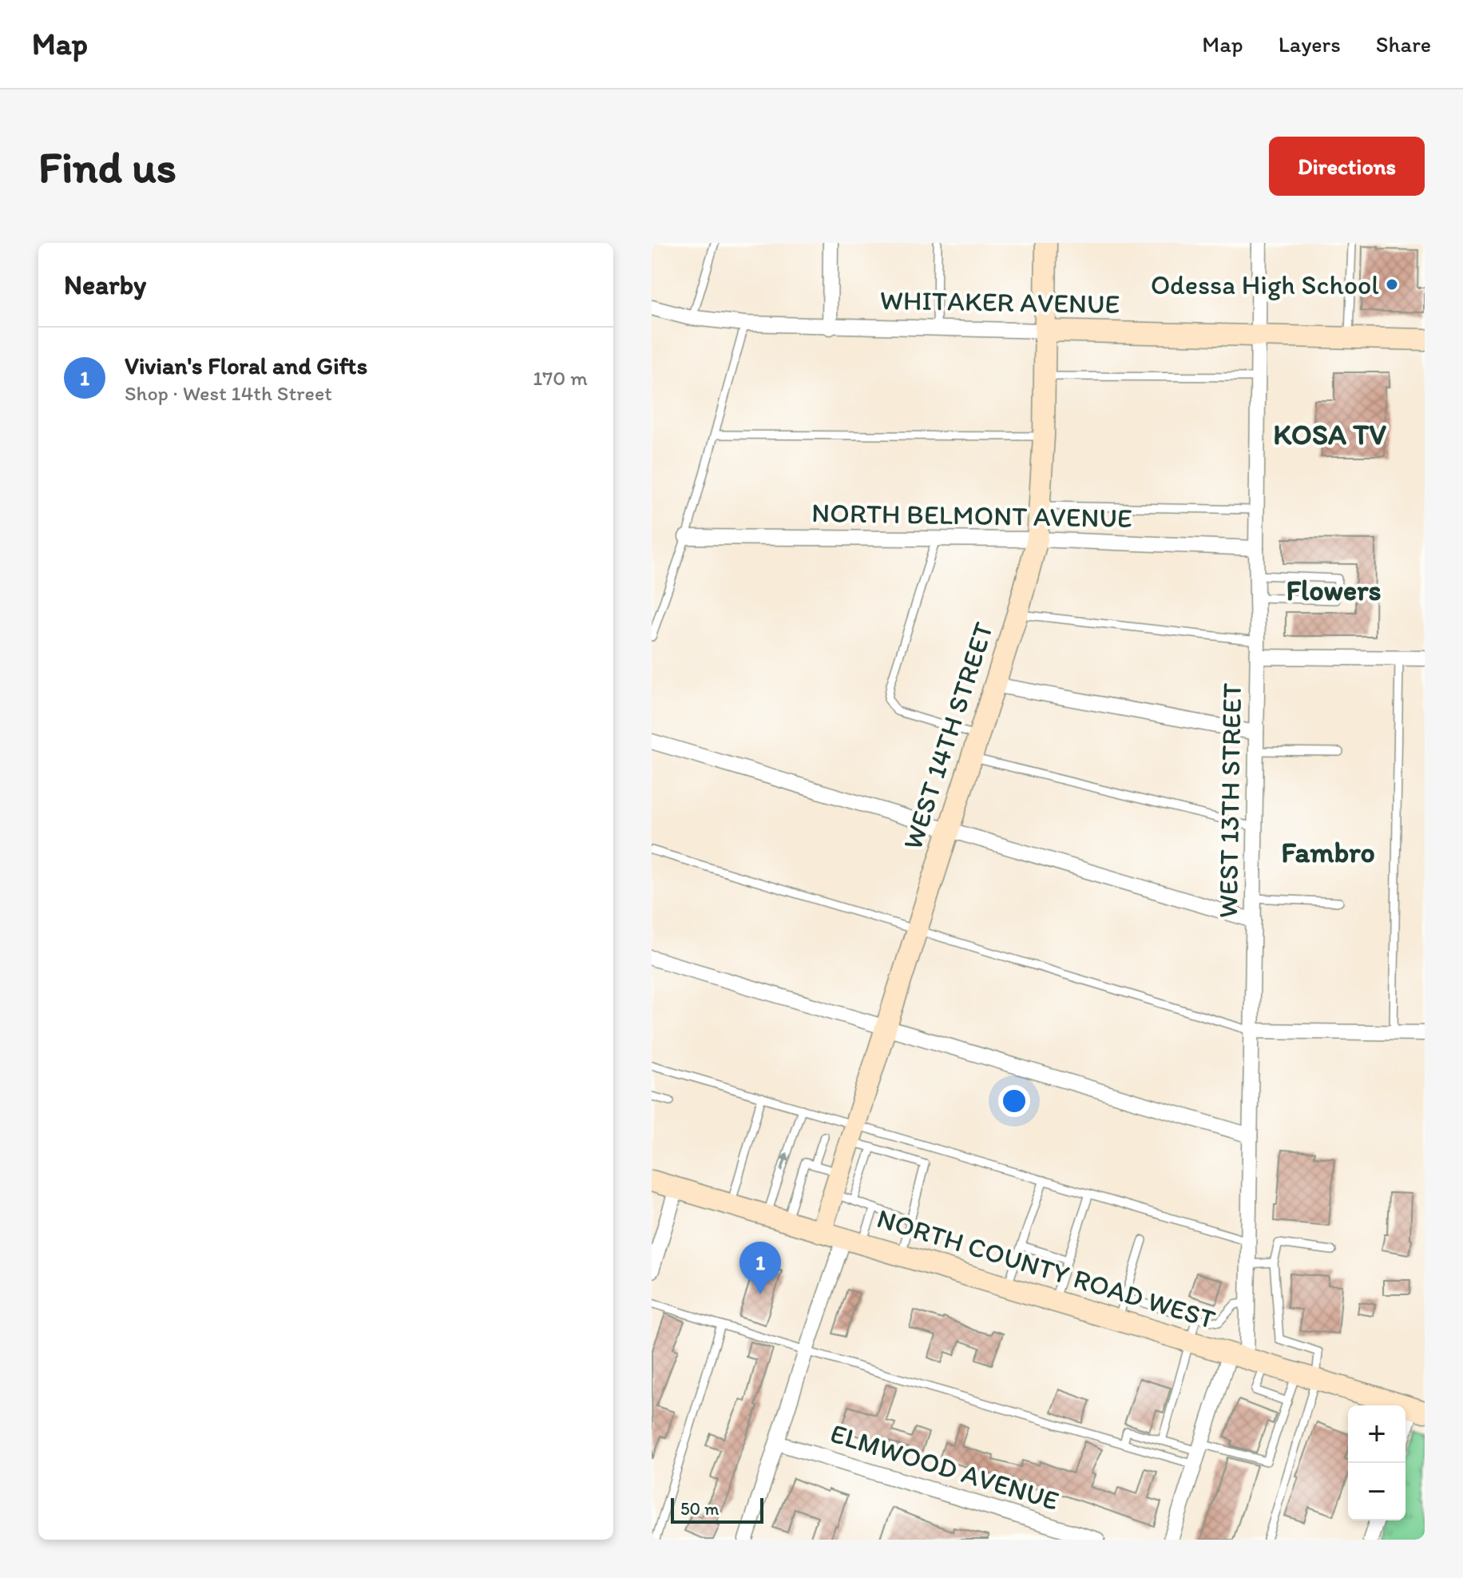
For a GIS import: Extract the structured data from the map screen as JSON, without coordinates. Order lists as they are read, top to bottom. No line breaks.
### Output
{"streets":{"street":["WHITAKER AVENUE","NORTH BELMONT AVENUE","WEST 14TH STREET","WEST 13TH STREET","NORTH COUNTY ROAD WEST","ELMWOOD AVENUE"]},"crossings":[["WHITAKER AVENUE","WEST 14TH STREET"],["WHITAKER AVENUE","WEST 13TH STREET"],["NORTH BELMONT AVENUE","WEST 14TH STREET"],["NORTH BELMONT AVENUE","WEST 13TH STREET"],["WEST 14TH STREET","NORTH COUNTY ROAD WEST"],["WEST 13TH STREET","NORTH COUNTY ROAD WEST"]],"districts":["KOSA TV","Flowers","Fambro"],"places":["Odessa High School"],"scale_bar":"50 m","page":{"header":"Map","nav":["Map","Layers","Share"],"buttons":"Directions","title":"Find us","heading":"Nearby","list":[{"mark":"1","name":"Vivian's Floral and Gifts","note":"Shop · West 14th Street","value":"170 m"}],"pins":"1","map_buttons":["+","−"],"scale":"50 m"}}
